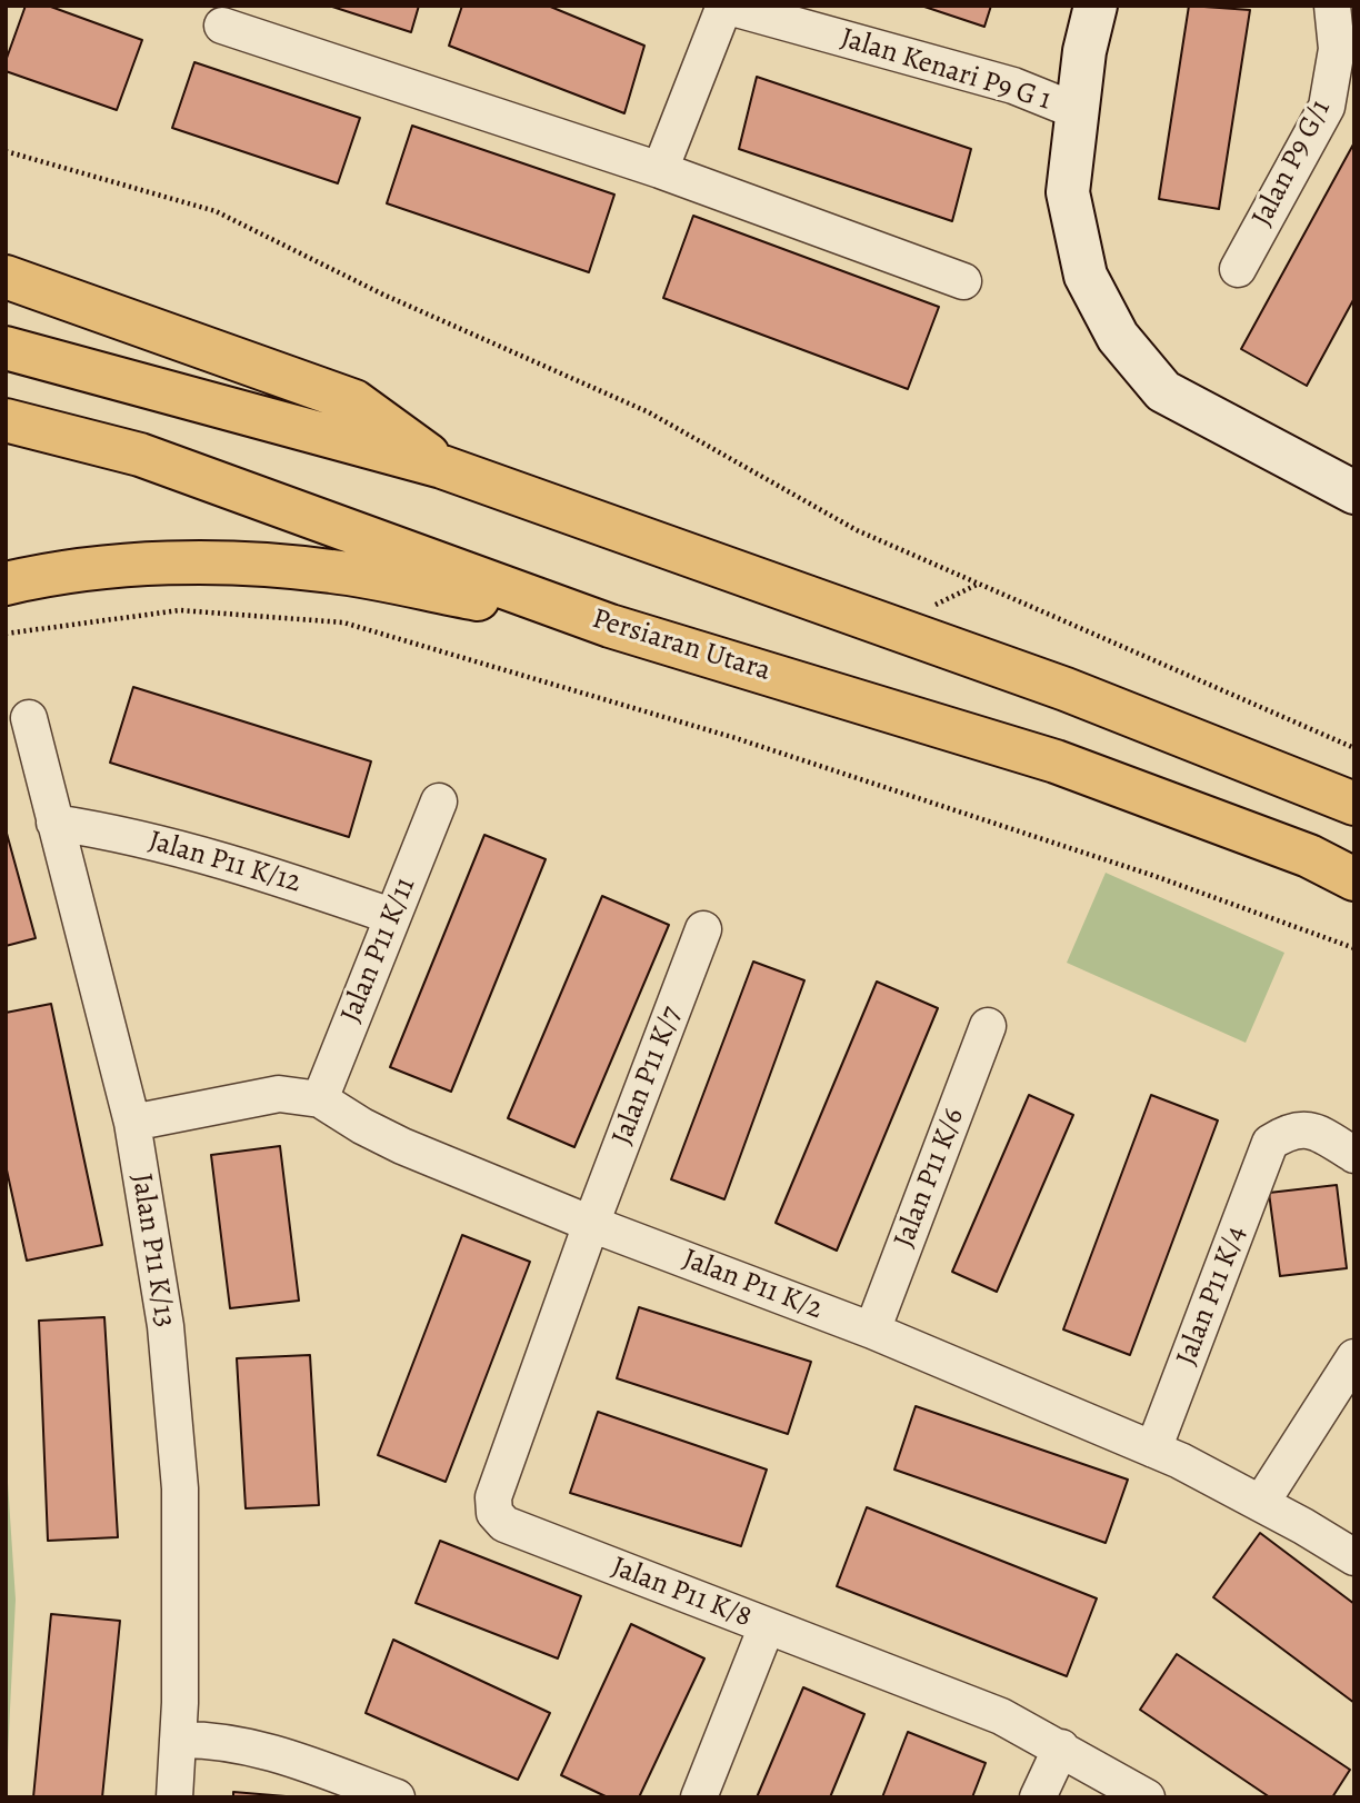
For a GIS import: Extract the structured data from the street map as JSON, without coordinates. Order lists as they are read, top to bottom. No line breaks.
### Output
{"streets":{"main road":["Persiaran Utara"],"street":["Jalan Kenari P9 G 1","Jalan P9 G/1","Jalan P11 K/12","Jalan P11 K/11","Jalan P11 K/7","Jalan P11 K/6","Jalan P11 K/13","Jalan P11 K/2","Jalan P11 K/4","Jalan P11 K/8"]},"crossings":[["Jalan P11 K/12","Jalan P11 K/11"],["Jalan P11 K/12","Jalan P11 K/13"],["Jalan P11 K/11","Jalan P11 K/2"],["Jalan P11 K/7","Jalan P11 K/2"],["Jalan P11 K/7","Jalan P11 K/8"],["Jalan P11 K/6","Jalan P11 K/2"],["Jalan P11 K/13","Jalan P11 K/2"],["Jalan P11 K/2","Jalan P11 K/4"],["Jalan P11 K/2","Jalan P11 K/8"]]}
